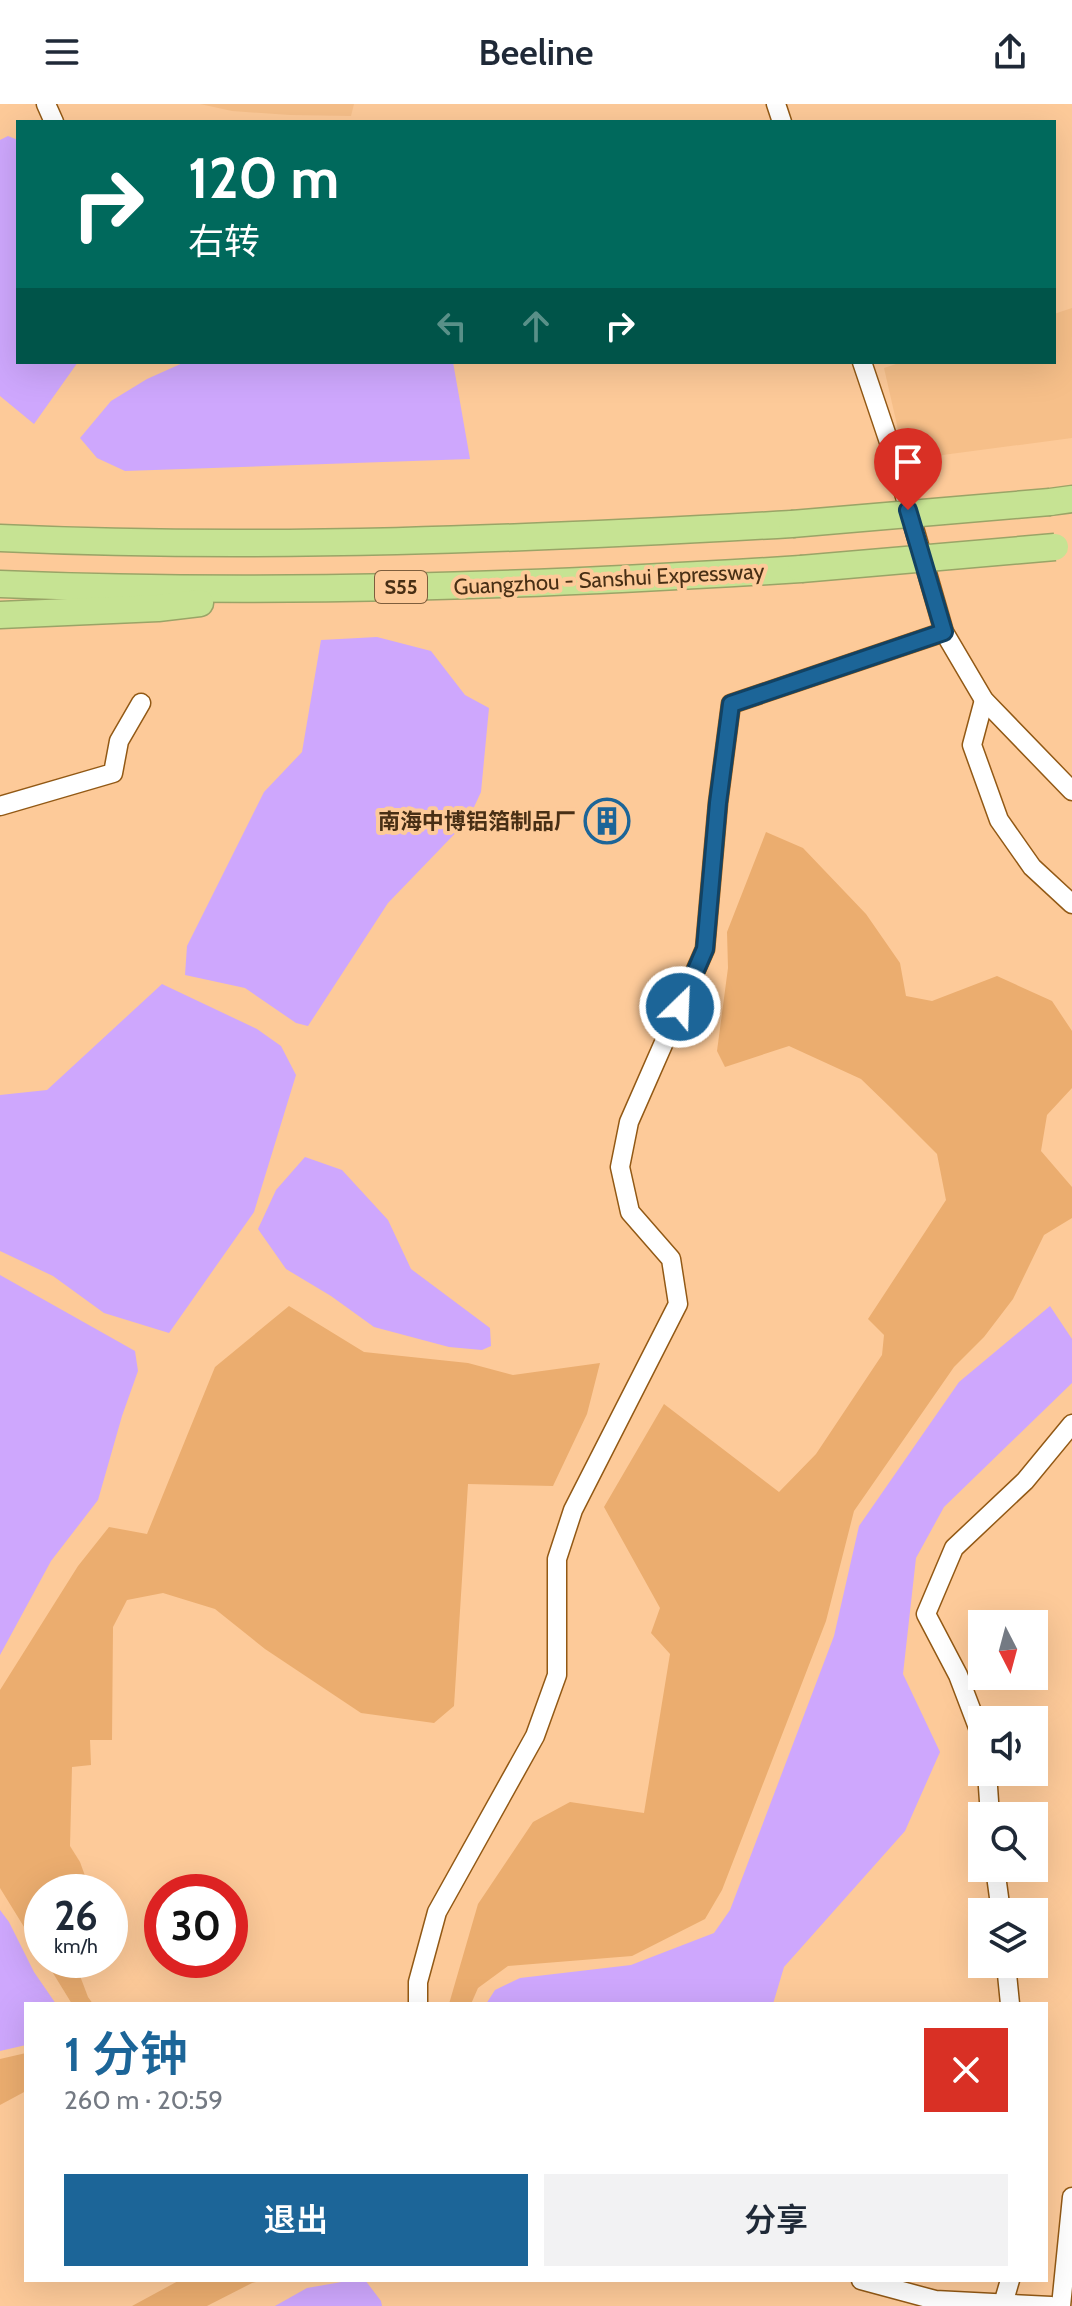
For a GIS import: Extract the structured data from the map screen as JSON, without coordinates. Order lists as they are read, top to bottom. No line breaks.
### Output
{"streets":{"highway":["Guangzhou - Sanshui Expressway","S55"]},"places":{"building":["南海中博铝箔制品厂"]},"north":"bottom","page":{"header":"Beeline","turn":["120 m","右转"],"speed":"26 km/h","limit":"30","heading":["1 分钟","260 m · 20:59"],"buttons":["退出","分享"]}}
